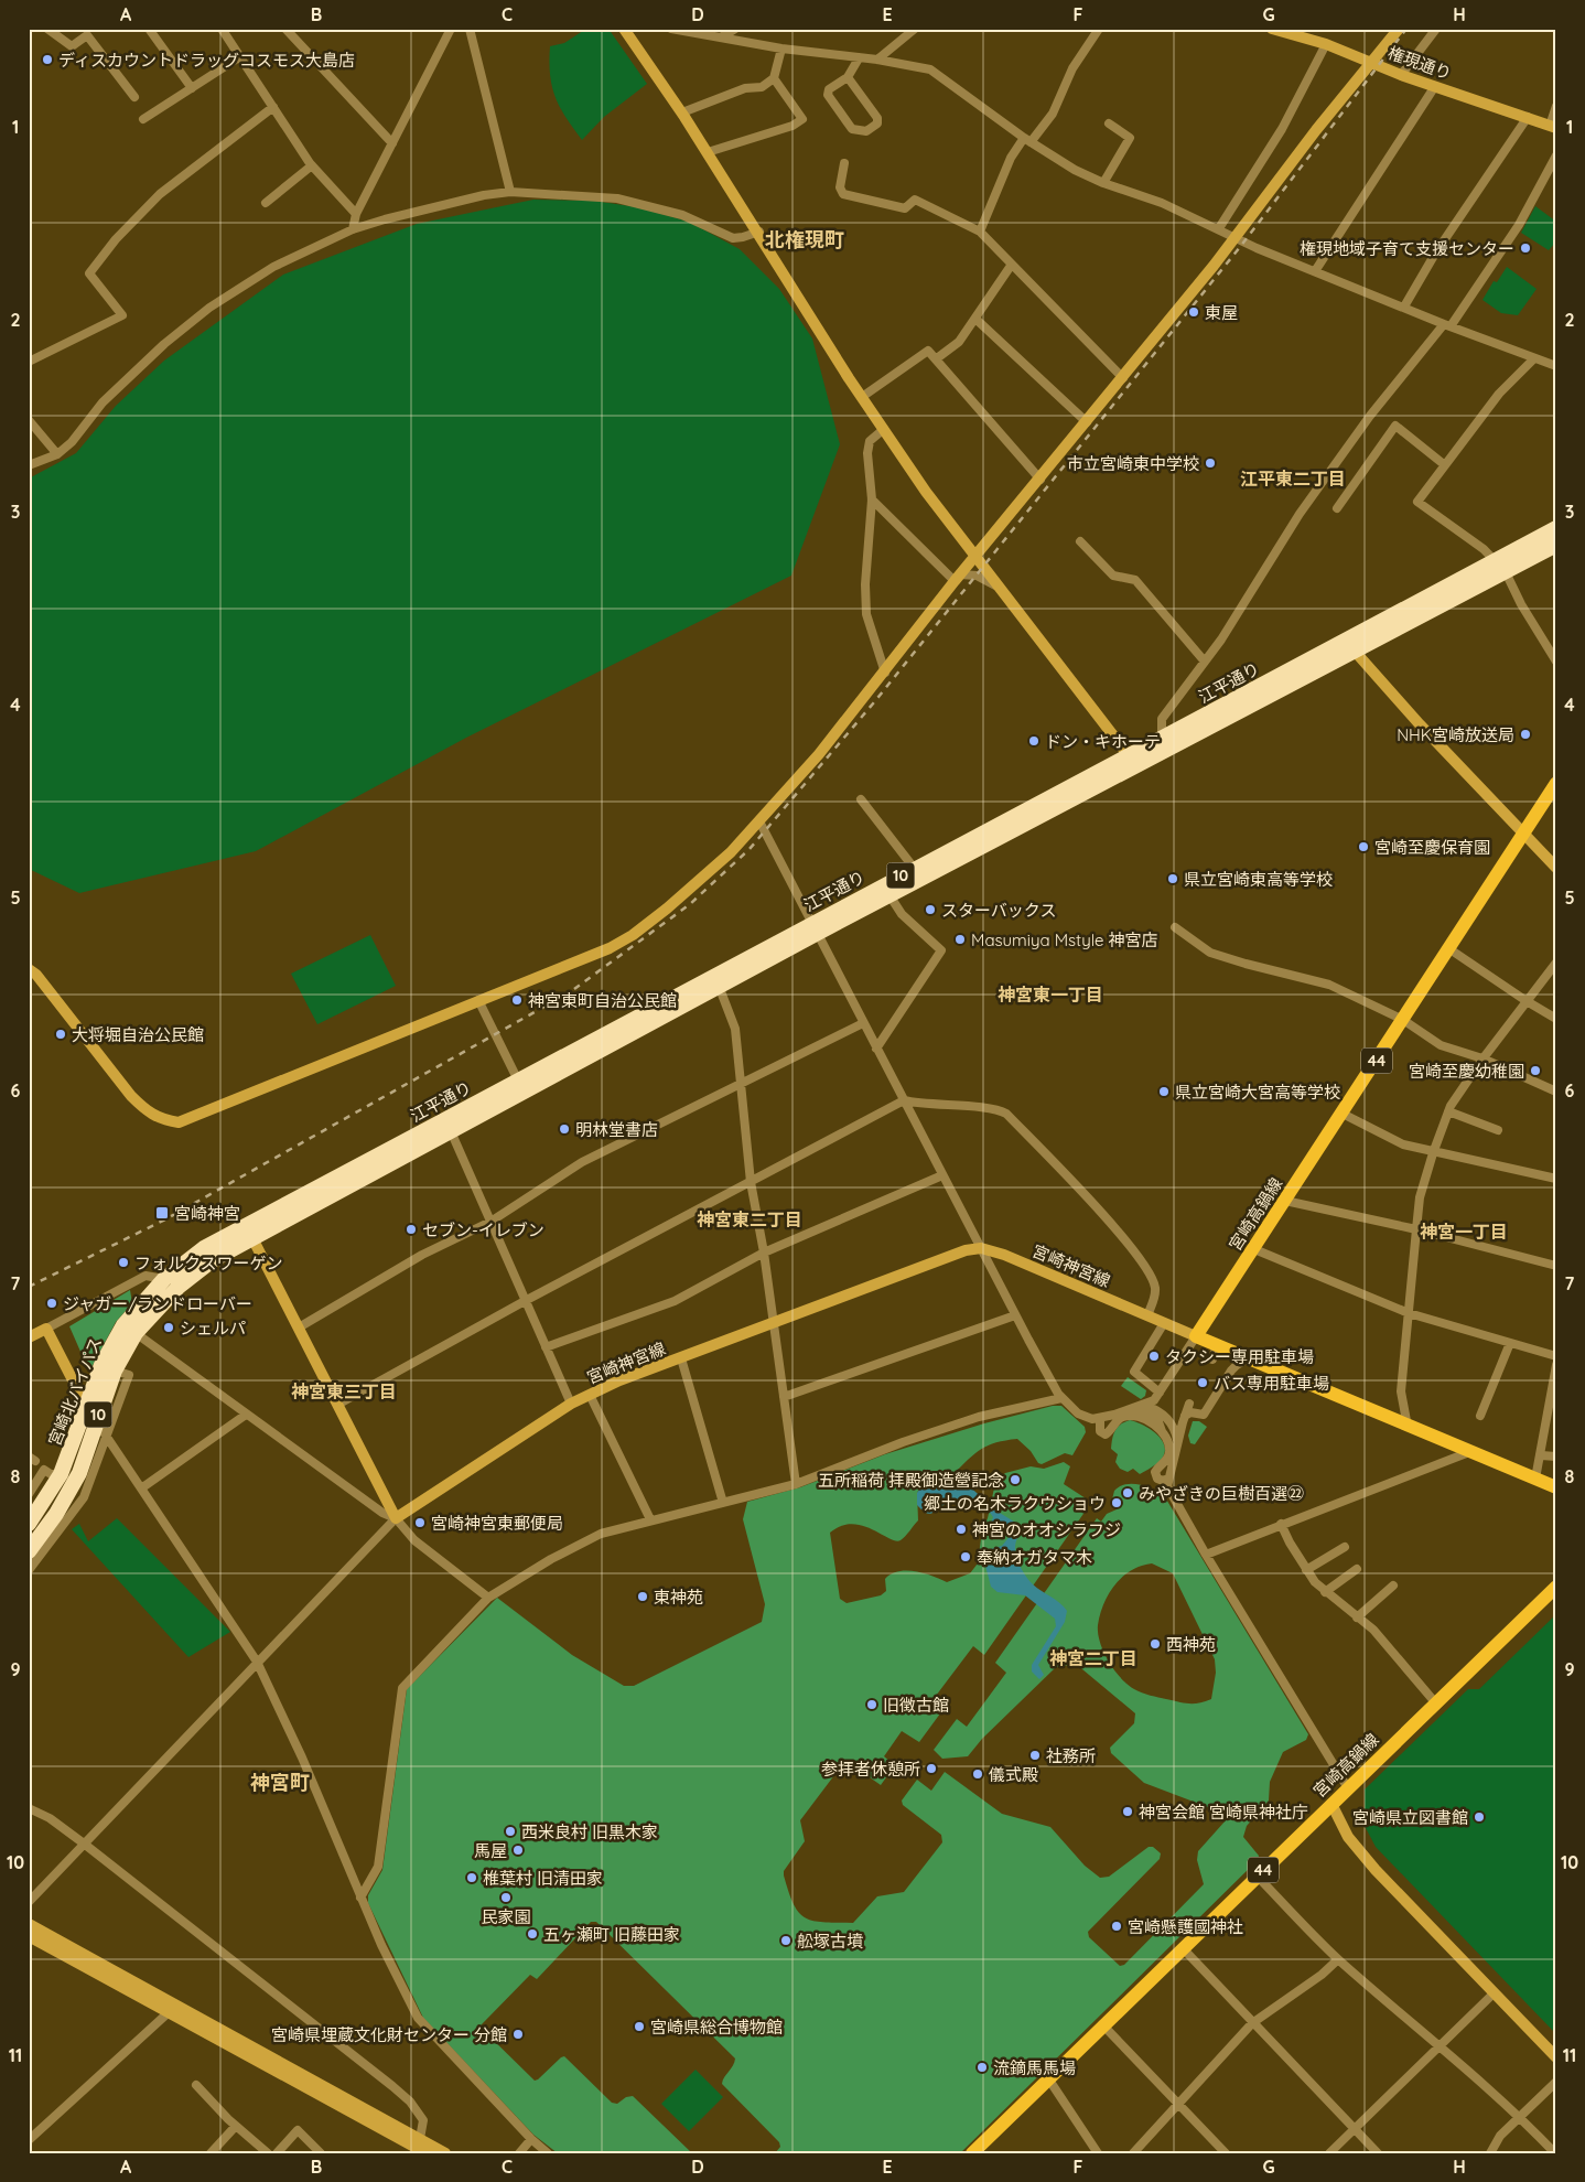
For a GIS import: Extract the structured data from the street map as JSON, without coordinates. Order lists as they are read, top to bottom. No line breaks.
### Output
{"streets":{"highway":["江平通り","10","宮崎北バイパス"],"main road":["44","宮崎高鍋線"],"street":["権現通り","宮崎神宮線"]},"crossings":[["江平通り","宮崎北バイパス"],["宮崎高鍋線","宮崎神宮線"]],"districts":["北権現町","江平東二丁目","神宮東一丁目","神宮東二丁目","神宮一丁目","神宮東三丁目","神宮二丁目","神宮町"],"places":{"other":["ディスカウントドラッグコスモス大島店","権現地域子育て支援センター","東屋","市立宮崎東中学校","NHK宮崎放送局","ドン・キホーテ","宮崎至慶保育園","県立宮崎東高等学校","スターバックス","Masumiya Mstyle 神宮店","神宮東町自治公民館","大将堀自治公民館","宮崎至慶幼稚園","県立宮崎大宮高等学校","明林堂書店","セブン-イレブン","フォルクスワーゲン","ジャガー/ランドローバー","シェルパ","タクシー専用駐車場","バス専用駐車場","五所稲荷 拝殿御造營記念","みやざきの巨樹百選㉒","郷土の名木ラクウショウ","宮崎神宮東郵便局","神宮のオオシラフジ","奉納オガタマ木","東神苑","西神苑","旧徴古館","社務所","参拝者休憩所","儀式殿","神宮会館 宮崎県神社庁","宮崎県立図書館","西米良村 旧黒木家","馬屋","椎葉村 旧清田家","民家園","宮崎懸護國神社","五ヶ瀬町 旧藤田家","舩塚古墳","宮崎県総合博物館","宮崎県埋蔵文化財センター 分館","流鏑馬馬場"],"transit":["宮崎神宮"]},"grid":{"columns":["A","B","C","D","E","F","G","H"],"rows":["1","2","3","4","5","6","7","8","9","10","11"]}}
